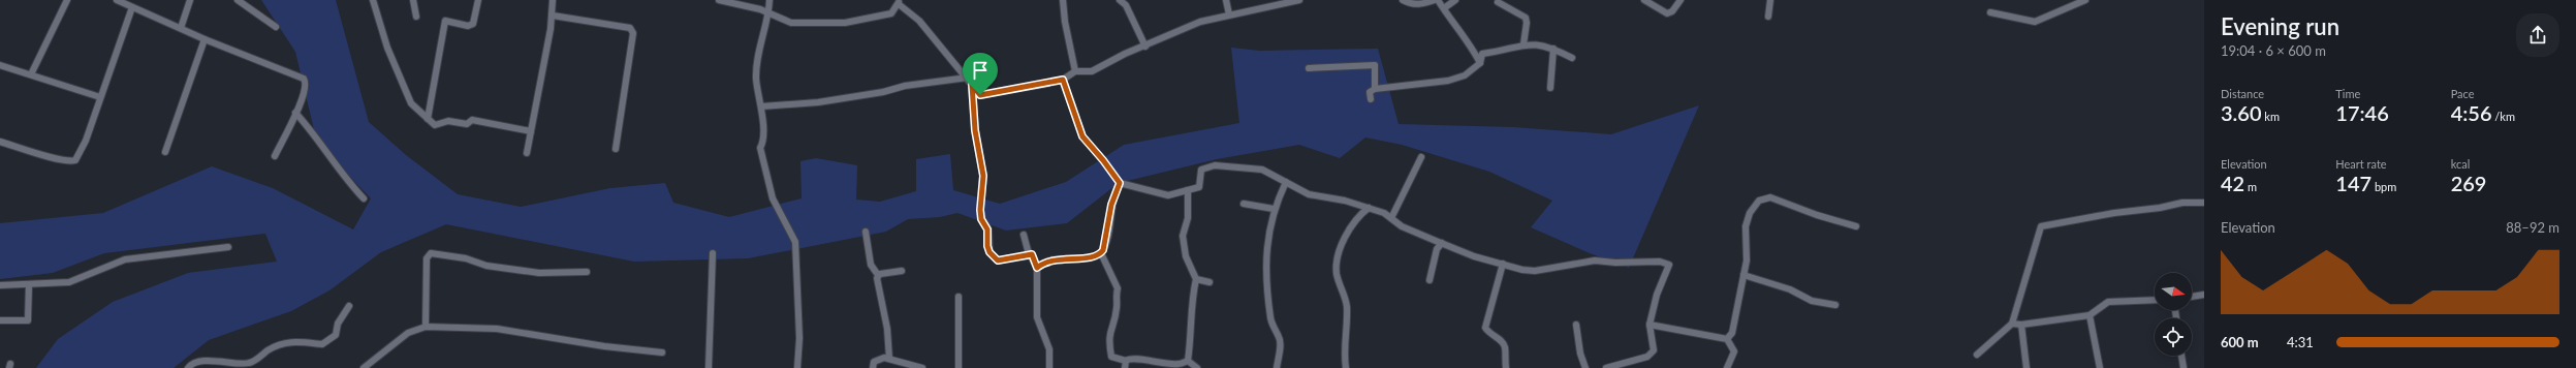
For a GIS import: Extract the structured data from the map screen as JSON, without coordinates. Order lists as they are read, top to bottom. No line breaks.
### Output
{"north":"right","page":{"heading":["Evening run","19:04 · 6 × 600 m"],"stats":[["Distance","3.60 km"],["Time","17:46"],["Pace","4:56 /km"],["Elevation","42 m"],["Heart rate","147 bpm"],["kcal","269"]],"chart":["Elevation","88–92 m"],"list":[{"name":"600 m","note":"4:31"}]}}
